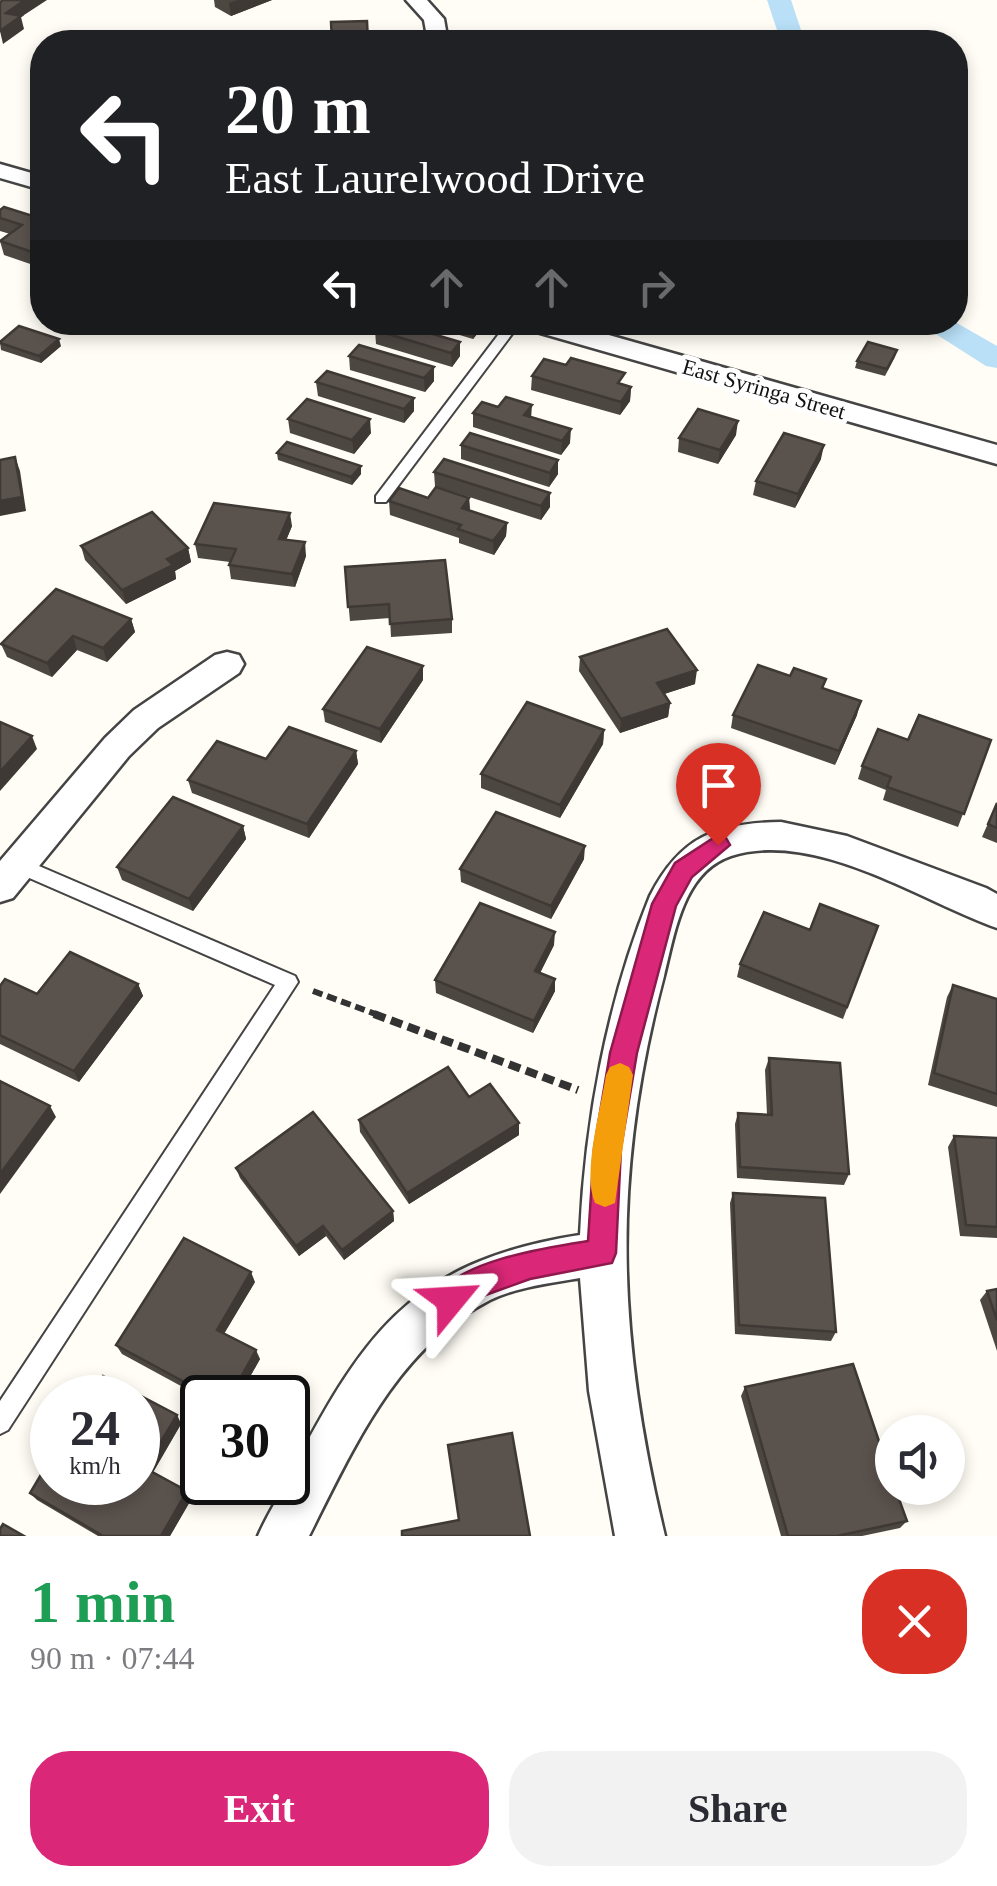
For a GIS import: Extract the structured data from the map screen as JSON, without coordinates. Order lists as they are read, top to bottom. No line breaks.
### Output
{"streets":{"street":["East Syringa Street"]},"page":{"turn":["20 m","East Laurelwood Drive"],"speed":"24 km/h","limit":"30","heading":["1 min","90 m · 07:44"],"buttons":["Exit","Share"]}}
